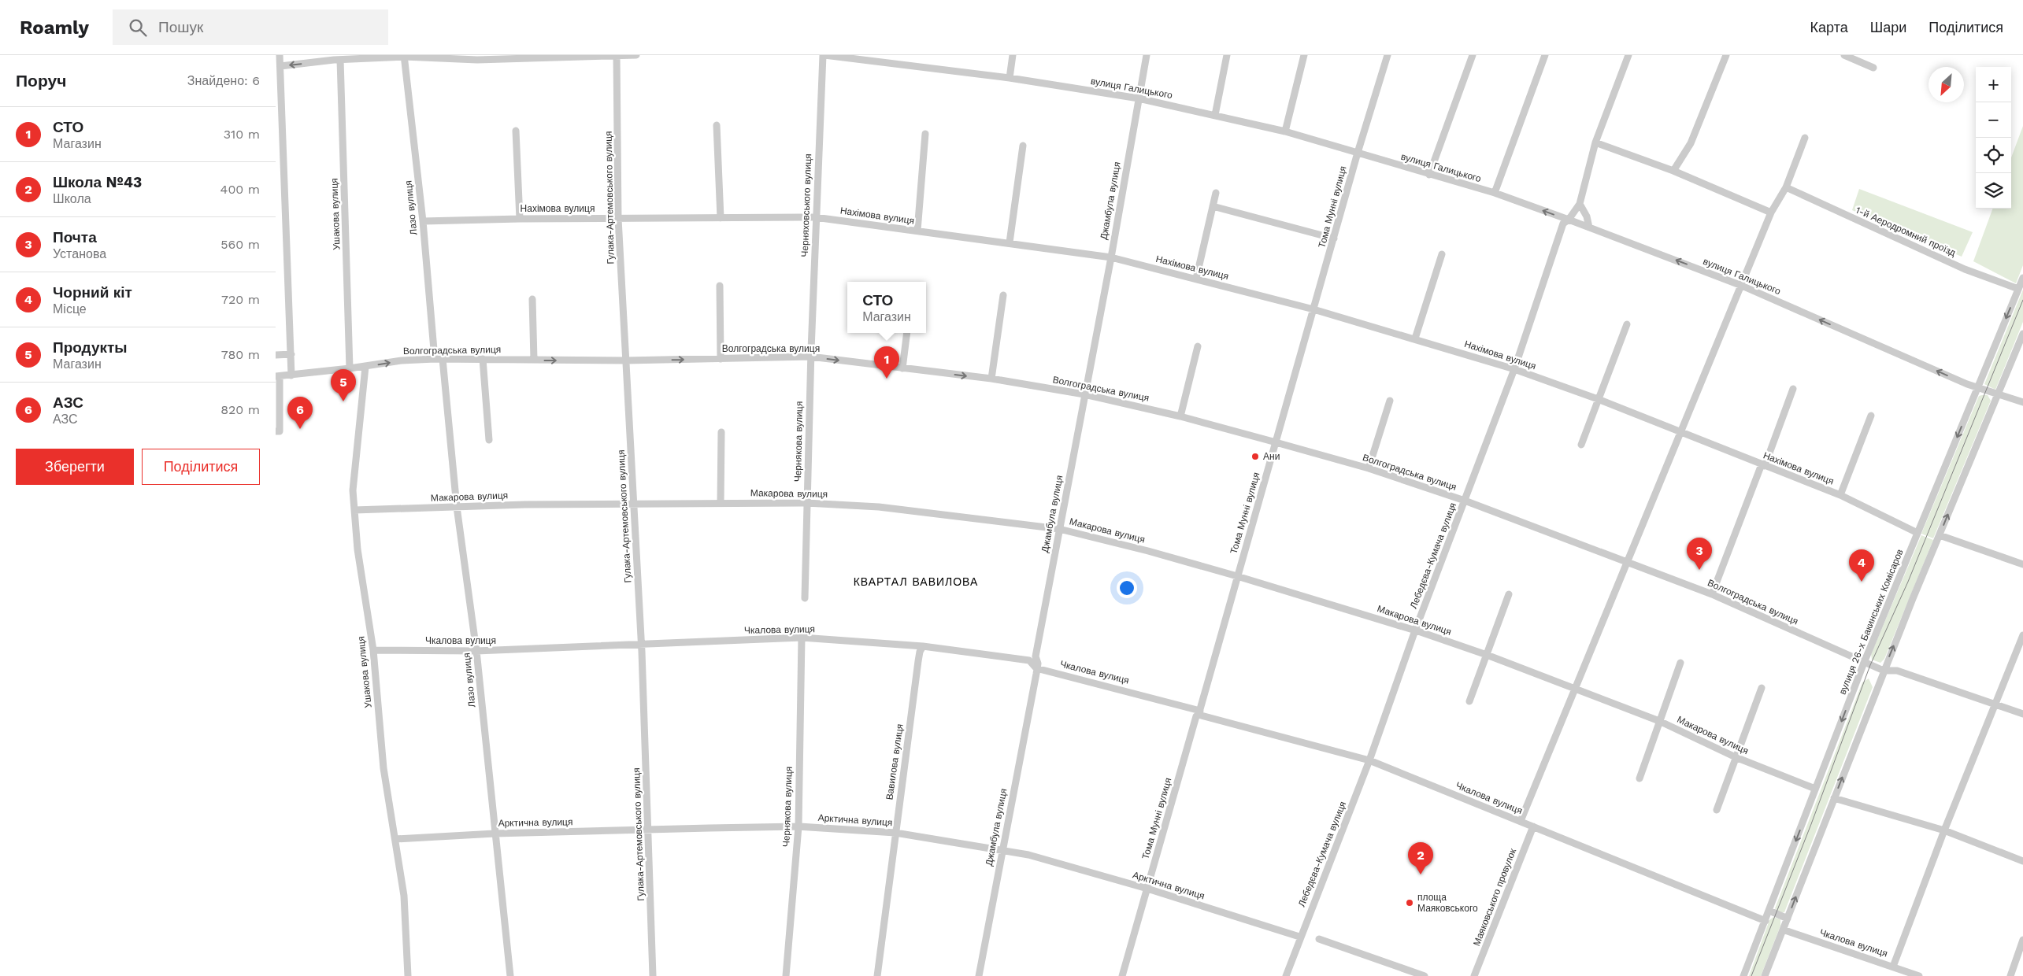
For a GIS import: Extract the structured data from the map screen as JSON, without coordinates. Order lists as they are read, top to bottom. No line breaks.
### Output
{"streets":{"street":["вулиця Галицького","Гулака-Артемовського вулиця","Джамбула вулиця","Черняховського вулиця","Тома Мунні вулиця","Лазо вулиця","Нахімова вулиця","Ушакова вулиця","1-й Аеродромний проїзд","Волгоградська вулиця","Чернякова вулиця","Макарова вулиця","Лебедєва-Кумача вулиця","вулиця 26-х Бакинських Комісаров","Чкалова вулиця","Вавилова вулиця","Арктична вулиця","Маяковського провулок"]},"crossings":[["вулиця Галицького","Джамбула вулиця"],["вулиця Галицького","Черняховського вулиця"],["вулиця Галицького","Тома Мунні вулиця"],["вулиця Галицького","Лебедєва-Кумача вулиця"],["вулиця Галицького","вулиця 26-х Бакинських Комісаров"],["Гулака-Артемовського вулиця","Нахімова вулиця"],["Гулака-Артемовського вулиця","Волгоградська вулиця"],["Гулака-Артемовського вулиця","Макарова вулиця"],["Гулака-Артемовського вулиця","Чкалова вулиця"],["Гулака-Артемовського вулиця","Арктична вулиця"],["Джамбула вулиця","Нахімова вулиця"],["Джамбула вулиця","Волгоградська вулиця"],["Джамбула вулиця","Макарова вулиця"],["Джамбула вулиця","Чкалова вулиця"],["Джамбула вулиця","Арктична вулиця"],["Черняховського вулиця","Нахімова вулиця"],["Черняховського вулиця","Волгоградська вулиця"],["Черняховського вулиця","Чернякова вулиця"],["Тома Мунні вулиця","Нахімова вулиця"],["Тома Мунні вулиця","Волгоградська вулиця"],["Тома Мунні вулиця","Макарова вулиця"],["Тома Мунні вулиця","Чкалова вулиця"],["Тома Мунні вулиця","Арктична вулиця"],["Лазо вулиця","Нахімова вулиця"],["Лазо вулиця","Волгоградська вулиця"],["Лазо вулиця","Макарова вулиця"],["Лазо вулиця","Чкалова вулиця"],["Лазо вулиця","Арктична вулиця"],["Нахімова вулиця","Лебедєва-Кумача вулиця"],["Нахімова вулиця","вулиця 26-х Бакинських Комісаров"],["Ушакова вулиця","Волгоградська вулиця"],["Ушакова вулиця","Макарова вулиця"],["Ушакова вулиця","Чкалова вулиця"],["Ушакова вулиця","Арктична вулиця"],["1-й Аеродромний проїзд","вулиця 26-х Бакинських Комісаров"],["Волгоградська вулиця","Чернякова вулиця"],["Волгоградська вулиця","Лебедєва-Кумача вулиця"],["Волгоградська вулиця","вулиця 26-х Бакинських Комісаров"],["Чернякова вулиця","Макарова вулиця"],["Чернякова вулиця","Чкалова вулиця"],["Чернякова вулиця","Арктична вулиця"],["Макарова вулиця","Лебедєва-Кумача вулиця"],["Макарова вулиця","вулиця 26-х Бакинських Комісаров"],["Лебедєва-Кумача вулиця","Чкалова вулиця"],["Лебедєва-Кумача вулиця","Арктична вулиця"],["вулиця 26-х Бакинських Комісаров","Чкалова вулиця"],["Чкалова вулиця","Вавилова вулиця"],["Чкалова вулиця","Маяковського провулок"],["Вавилова вулиця","Арктична вулиця"]],"one_way":["вулиця Галицького"],"districts":["КВАРТАЛ ВАВИЛОВА"],"places":["Ани","площа Маяковського"],"north":"bottom left","page":{"header":"Roamly","search":"Пошук","nav":["Карта","Шари","Поділитися"],"heading":["Поруч","Знайдено: 6"],"map_buttons":["+","−"],"list":[{"mark":"1","name":"СТО","note":"Магазин","value":"310 m"},{"mark":"2","name":"Школа №43","note":"Школа","value":"400 m"},{"mark":"3","name":"Почта","note":"Установа","value":"560 m"},{"mark":"4","name":"Чорний кіт","note":"Місце","value":"720 m"},{"mark":"5","name":"Продукты","note":"Магазин","value":"780 m"},{"mark":"6","name":"АЗС","note":"АЗС","value":"820 m"}],"popup":["СТО","Магазин"],"pins":["1","5","6","3","4","2"],"buttons":["Зберегти","Поділитися"]}}
